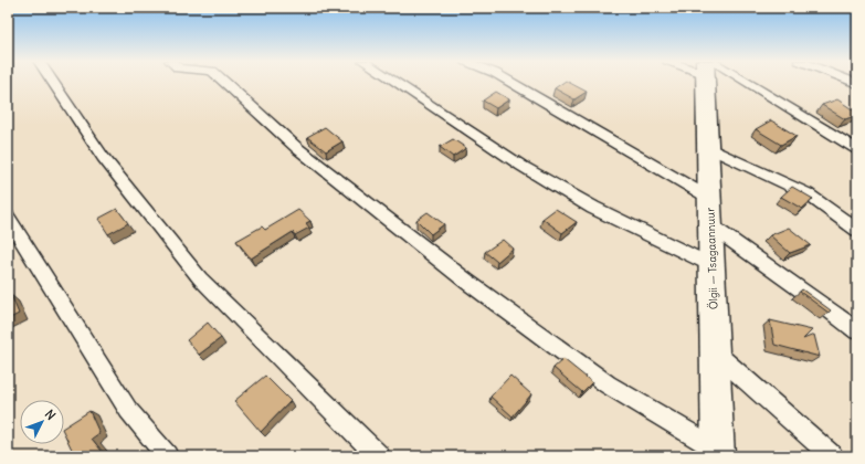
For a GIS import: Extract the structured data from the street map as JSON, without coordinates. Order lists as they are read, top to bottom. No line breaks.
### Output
{"streets":{"highway":["Ölgii — Tsagaannuur"]},"north":"top right"}
